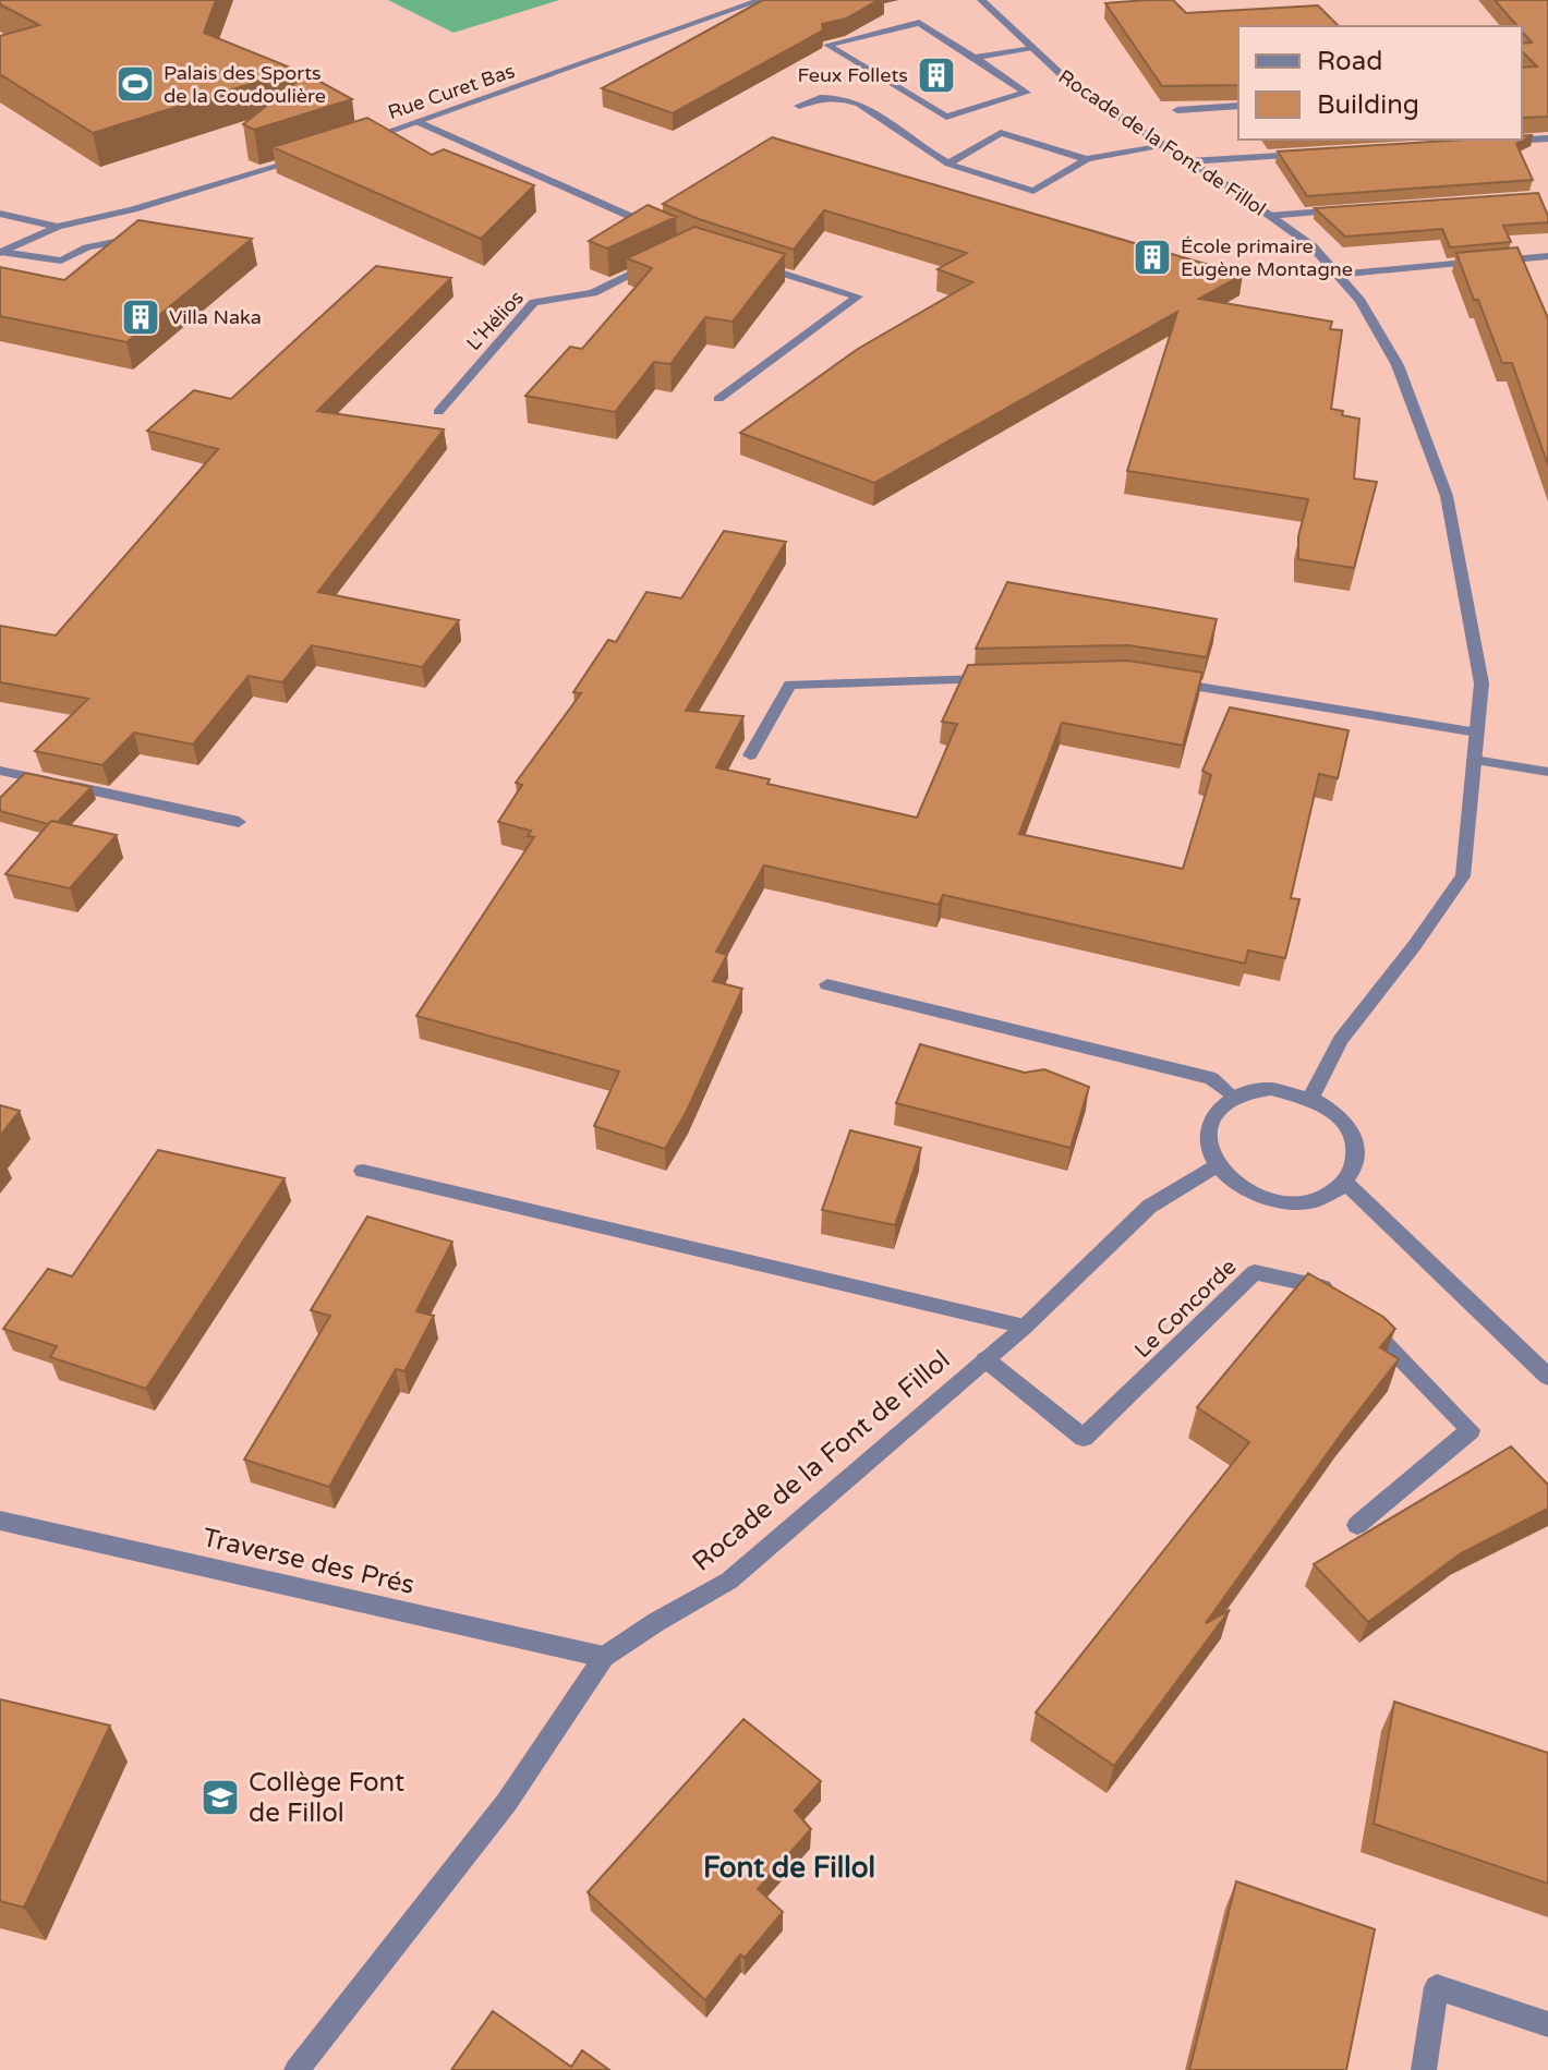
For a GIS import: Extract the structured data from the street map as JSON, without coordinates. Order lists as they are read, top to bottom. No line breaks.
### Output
{"streets":{"street":["Rue Curet Bas","Rocade de la Font de Fillol","L'Hélios","Le Concorde","Traverse des Prés"]},"crossings":[["Rocade de la Font de Fillol","Le Concorde"],["Rocade de la Font de Fillol","Traverse des Prés"]],"districts":["Font de Fillol"],"places":{"building":["Feux Follets","École primaire Eugène Montagne","Villa Naka"],"sports":["Palais des Sports de la Coudoulière"],"school or university":["Collège Font de Fillol"]},"legend":["Road","Building"]}
